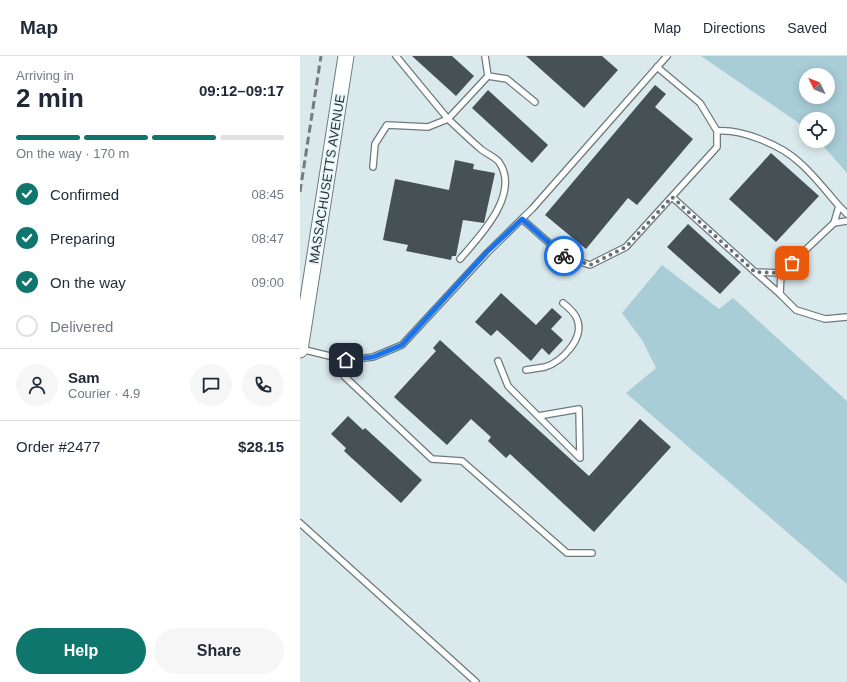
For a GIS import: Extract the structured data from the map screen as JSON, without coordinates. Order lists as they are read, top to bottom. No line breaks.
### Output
{"streets":{"main road":["MASSACHUSETTS AVENUE"]},"north":"top left","page":{"header":"Map","nav":["Map","Directions","Saved"],"heading":["2 min","Arriving in","09:12–09:17"],"panel":["Sam","Courier · 4.9","Order #2477","$28.15"],"bar":"On the way · 170 m","list":[["Confirmed","08:45"],["Preparing","08:47"],["On the way","09:00"],"Delivered"],"buttons":["Help","Share"]}}
